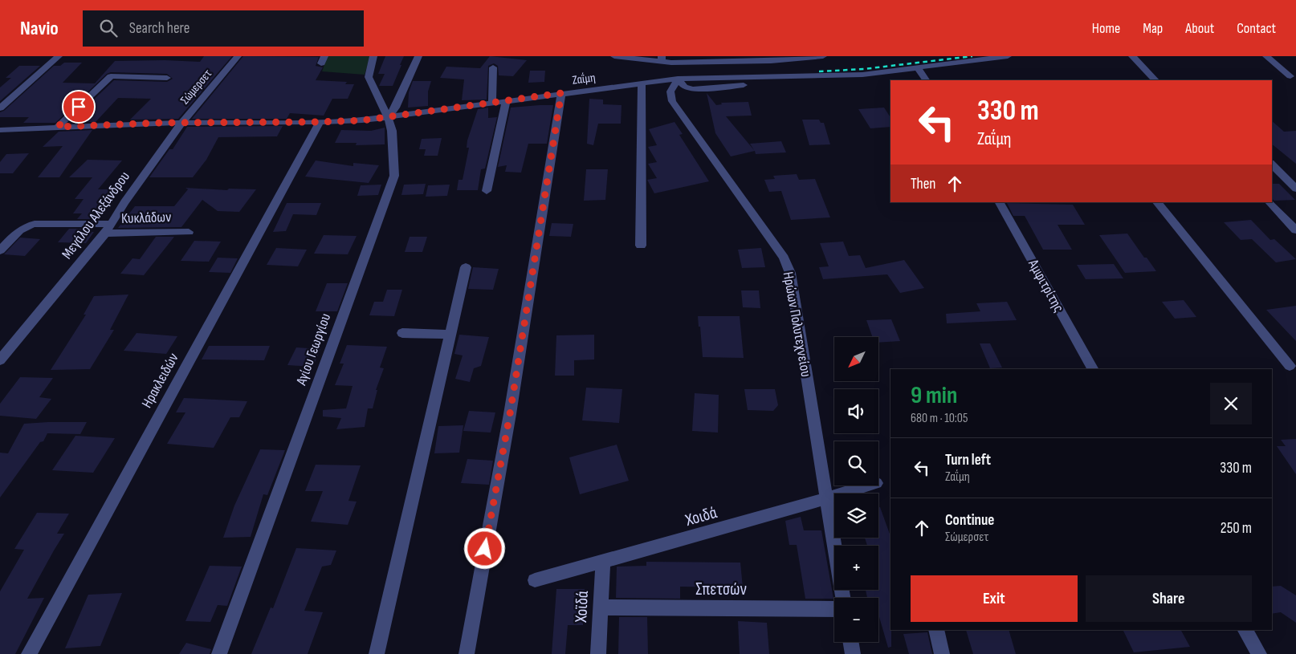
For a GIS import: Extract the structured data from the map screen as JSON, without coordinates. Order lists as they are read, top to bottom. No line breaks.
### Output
{"streets":{"street":["Ζαΐμη","Σώμερσετ","Μεγάλου Αλεξάνδρου","Κυκλάδων","Αμφιτρίτης","Ηρώων Πολυτεχνείου","Αγίου Γεωργίου","Ηρακλειδών","Χοιδά","Σπετσών","Χοϊδά"]},"crossings":[["Ζαΐμη","Σώμερσετ"],["Ζαΐμη","Μεγάλου Αλεξάνδρου"],["Ζαΐμη","Ηρώων Πολυτεχνείου"],["Ζαΐμη","Αγίου Γεωργίου"],["Ζαΐμη","Ηρακλειδών"],["Σώμερσετ","Μεγάλου Αλεξάνδρου"],["Μεγάλου Αλεξάνδρου","Κυκλάδων"],["Ηρώων Πολυτεχνείου","Χοιδά"],["Χοιδά","Χοϊδά"],["Σπετσών","Χοϊδά"]],"north":"bottom left","page":{"header":"Navio","search":"Search here","nav":["Home","Map","About","Contact"],"turn":["330 m","Ζαΐμη"],"then":"Then","map_buttons":["+","−"],"heading":["9 min","680 m · 10:05"],"list":[{"name":"Turn left","note":"Ζαΐμη","value":"330 m"},{"name":"Continue","note":"Σώμερσετ","value":"250 m"}],"buttons":["Exit","Share"]}}
